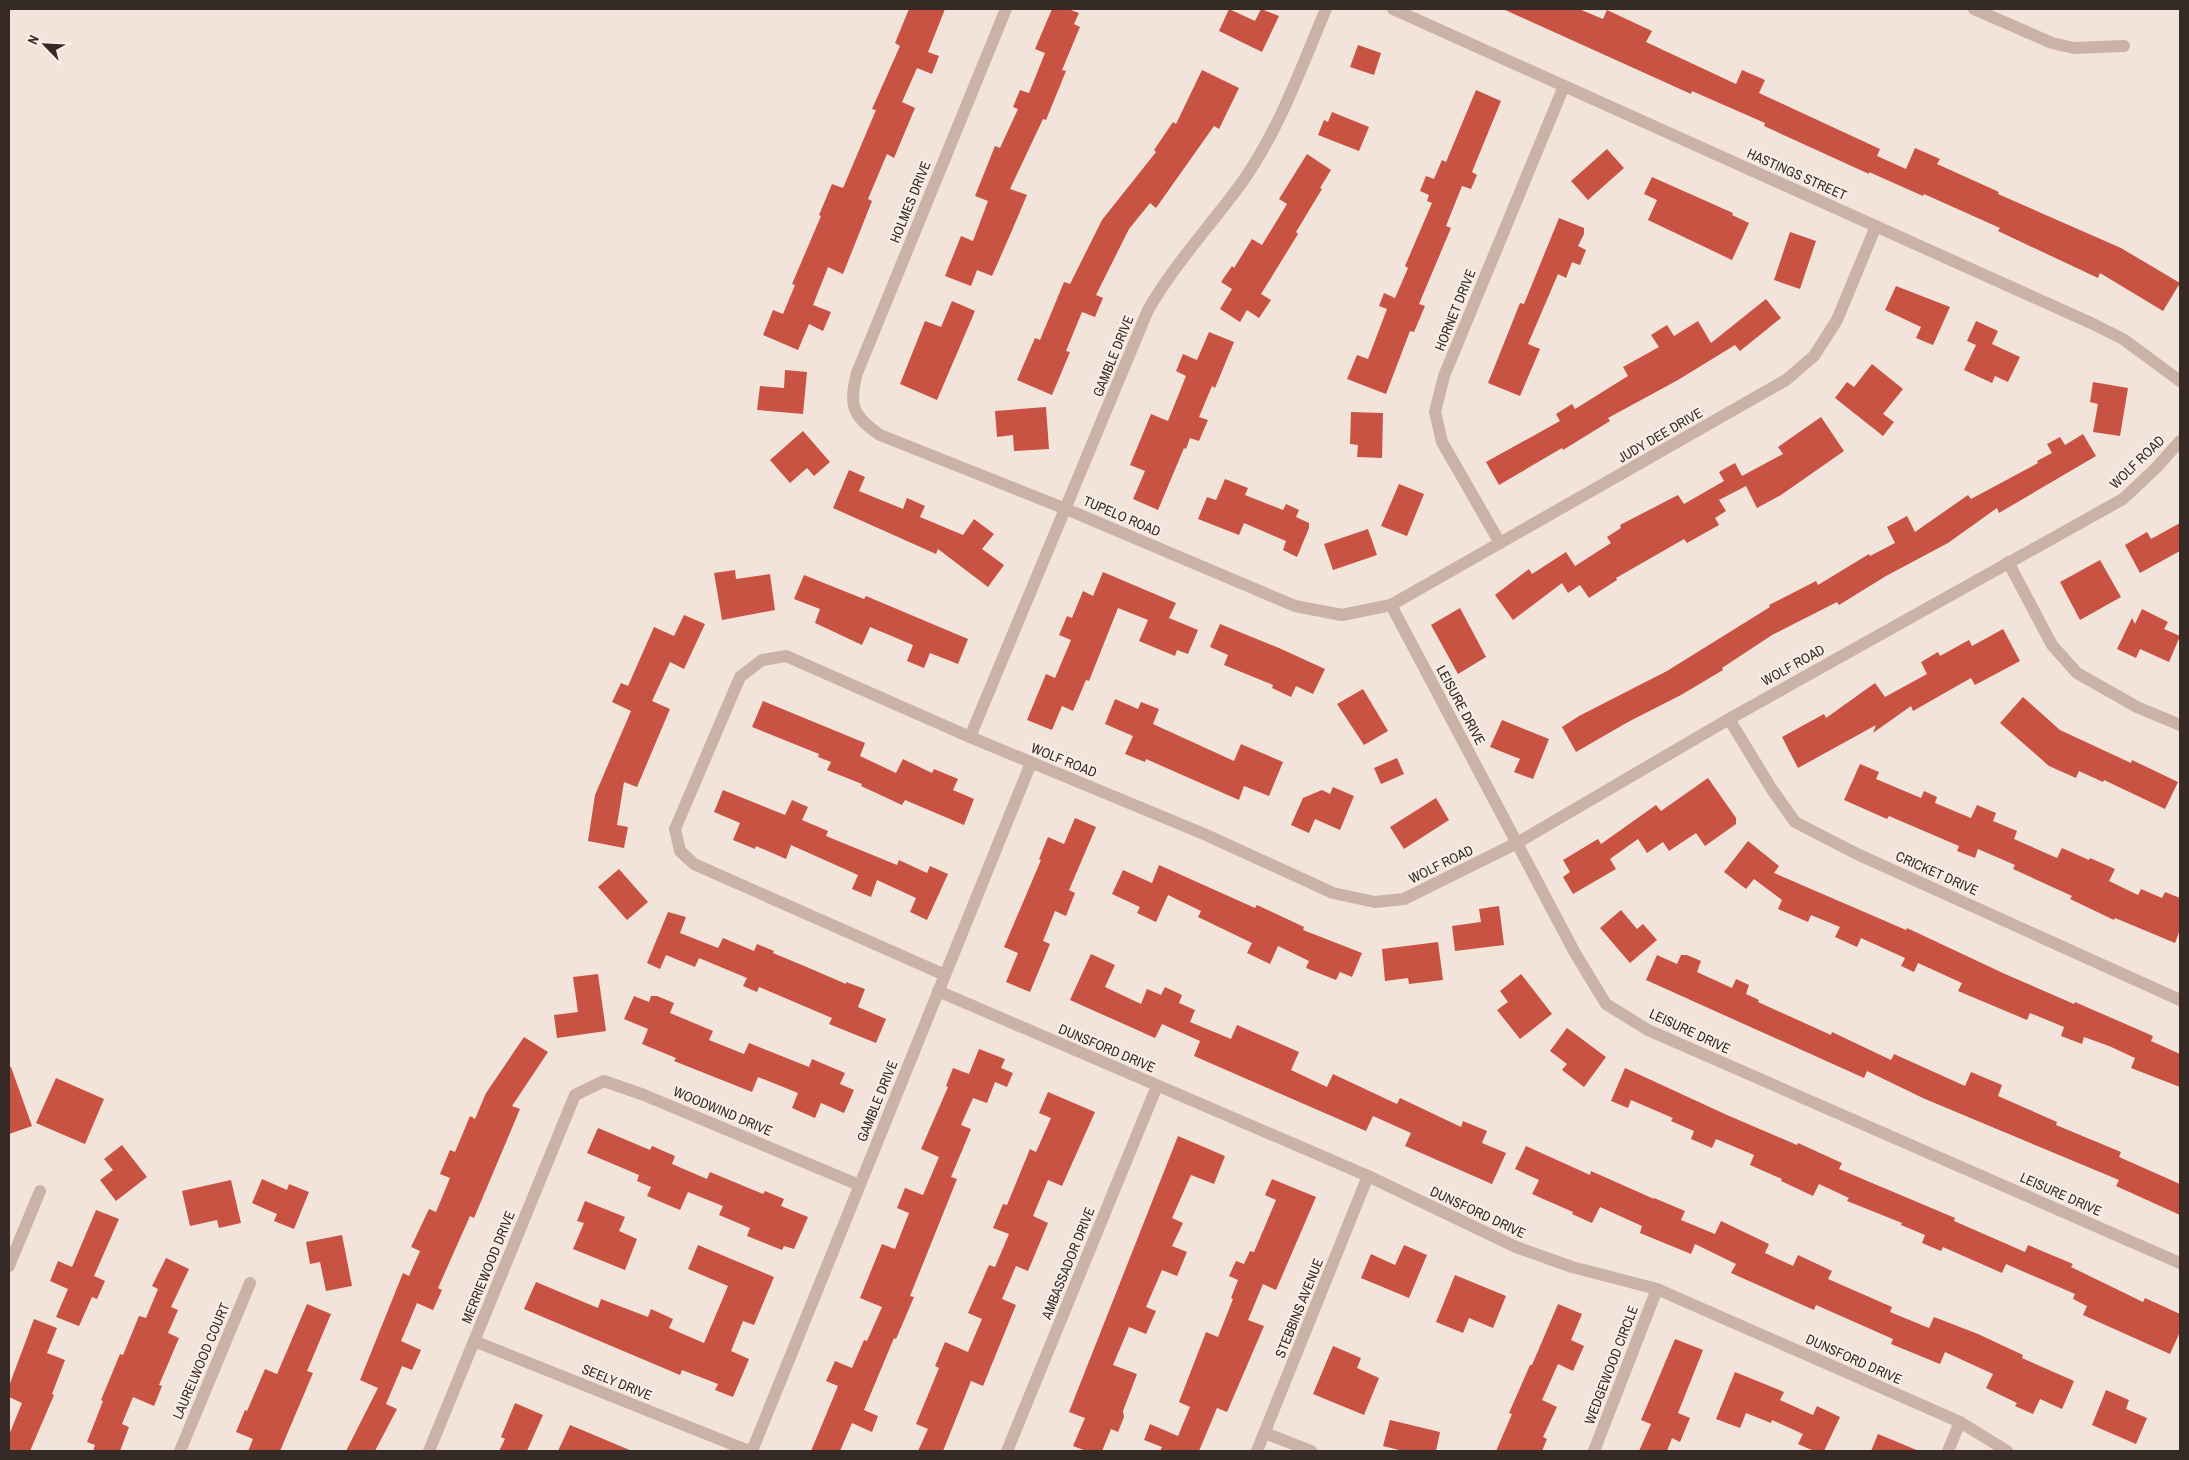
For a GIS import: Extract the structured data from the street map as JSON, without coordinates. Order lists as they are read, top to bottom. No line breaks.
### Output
{"streets":{"street":["HASTINGS STREET","HOLMES DRIVE","HORNET DRIVE","GAMBLE DRIVE","JUDY DEE DRIVE","WOLF ROAD","TUPELO ROAD","LEISURE DRIVE","CRICKET DRIVE","DUNSFORD DRIVE","WOODWIND DRIVE","AMBASSADOR DRIVE","MERRIEWOOD DRIVE","STEBBINS AVENUE","LAURELWOOD COURT","WEDGEWOOD CIRCLE","SEELY DRIVE"]},"crossings":[["HASTINGS STREET","HORNET DRIVE"],["HASTINGS STREET","JUDY DEE DRIVE"],["HOLMES DRIVE","TUPELO ROAD"],["HORNET DRIVE","JUDY DEE DRIVE"],["GAMBLE DRIVE","WOLF ROAD"],["GAMBLE DRIVE","TUPELO ROAD"],["GAMBLE DRIVE","DUNSFORD DRIVE"],["GAMBLE DRIVE","WOODWIND DRIVE"],["GAMBLE DRIVE","SEELY DRIVE"],["JUDY DEE DRIVE","TUPELO ROAD"],["JUDY DEE DRIVE","LEISURE DRIVE"],["WOLF ROAD","LEISURE DRIVE"],["WOLF ROAD","CRICKET DRIVE"],["TUPELO ROAD","LEISURE DRIVE"],["DUNSFORD DRIVE","AMBASSADOR DRIVE"],["DUNSFORD DRIVE","STEBBINS AVENUE"],["DUNSFORD DRIVE","WEDGEWOOD CIRCLE"],["WOODWIND DRIVE","MERRIEWOOD DRIVE"],["MERRIEWOOD DRIVE","SEELY DRIVE"]],"north":"top left"}
